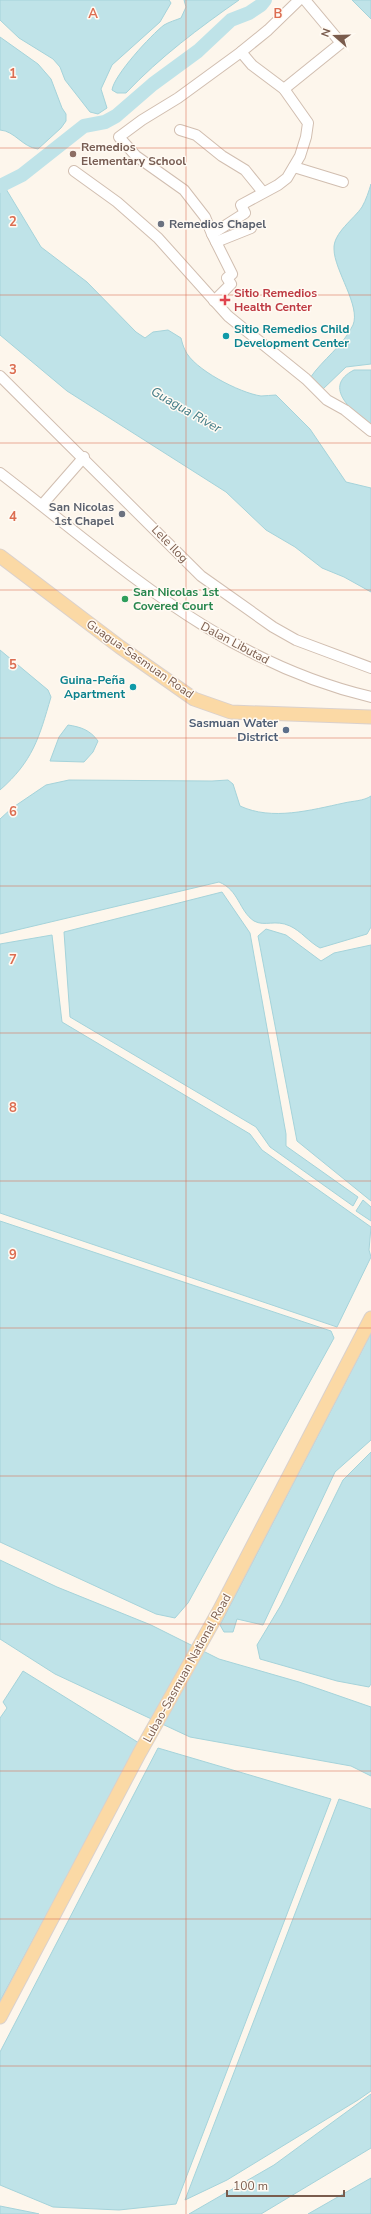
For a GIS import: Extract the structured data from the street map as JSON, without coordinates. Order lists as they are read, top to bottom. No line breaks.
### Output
{"streets":{"main road":["Guagua-Sasmuan Road","Lubao-Sasmuan National Road"],"street":["Lele Ilog","Dalan Libutad"]},"water":["Guagua River"],"places":{"other":["Remedios Elementary School","Remedios Chapel","Sitio Remedios Child Development Center","San Nicolas 1st Chapel","San Nicolas 1st Covered Court","Guina-Peña Apartment","Sasmuan Water District"],"health":["Sitio Remedios Health Center"]},"scale_bar":"100 m","north":"left","grid":{"columns":["A","B"],"rows":["1","2","3","4","5","6","7","8","9"]}}
